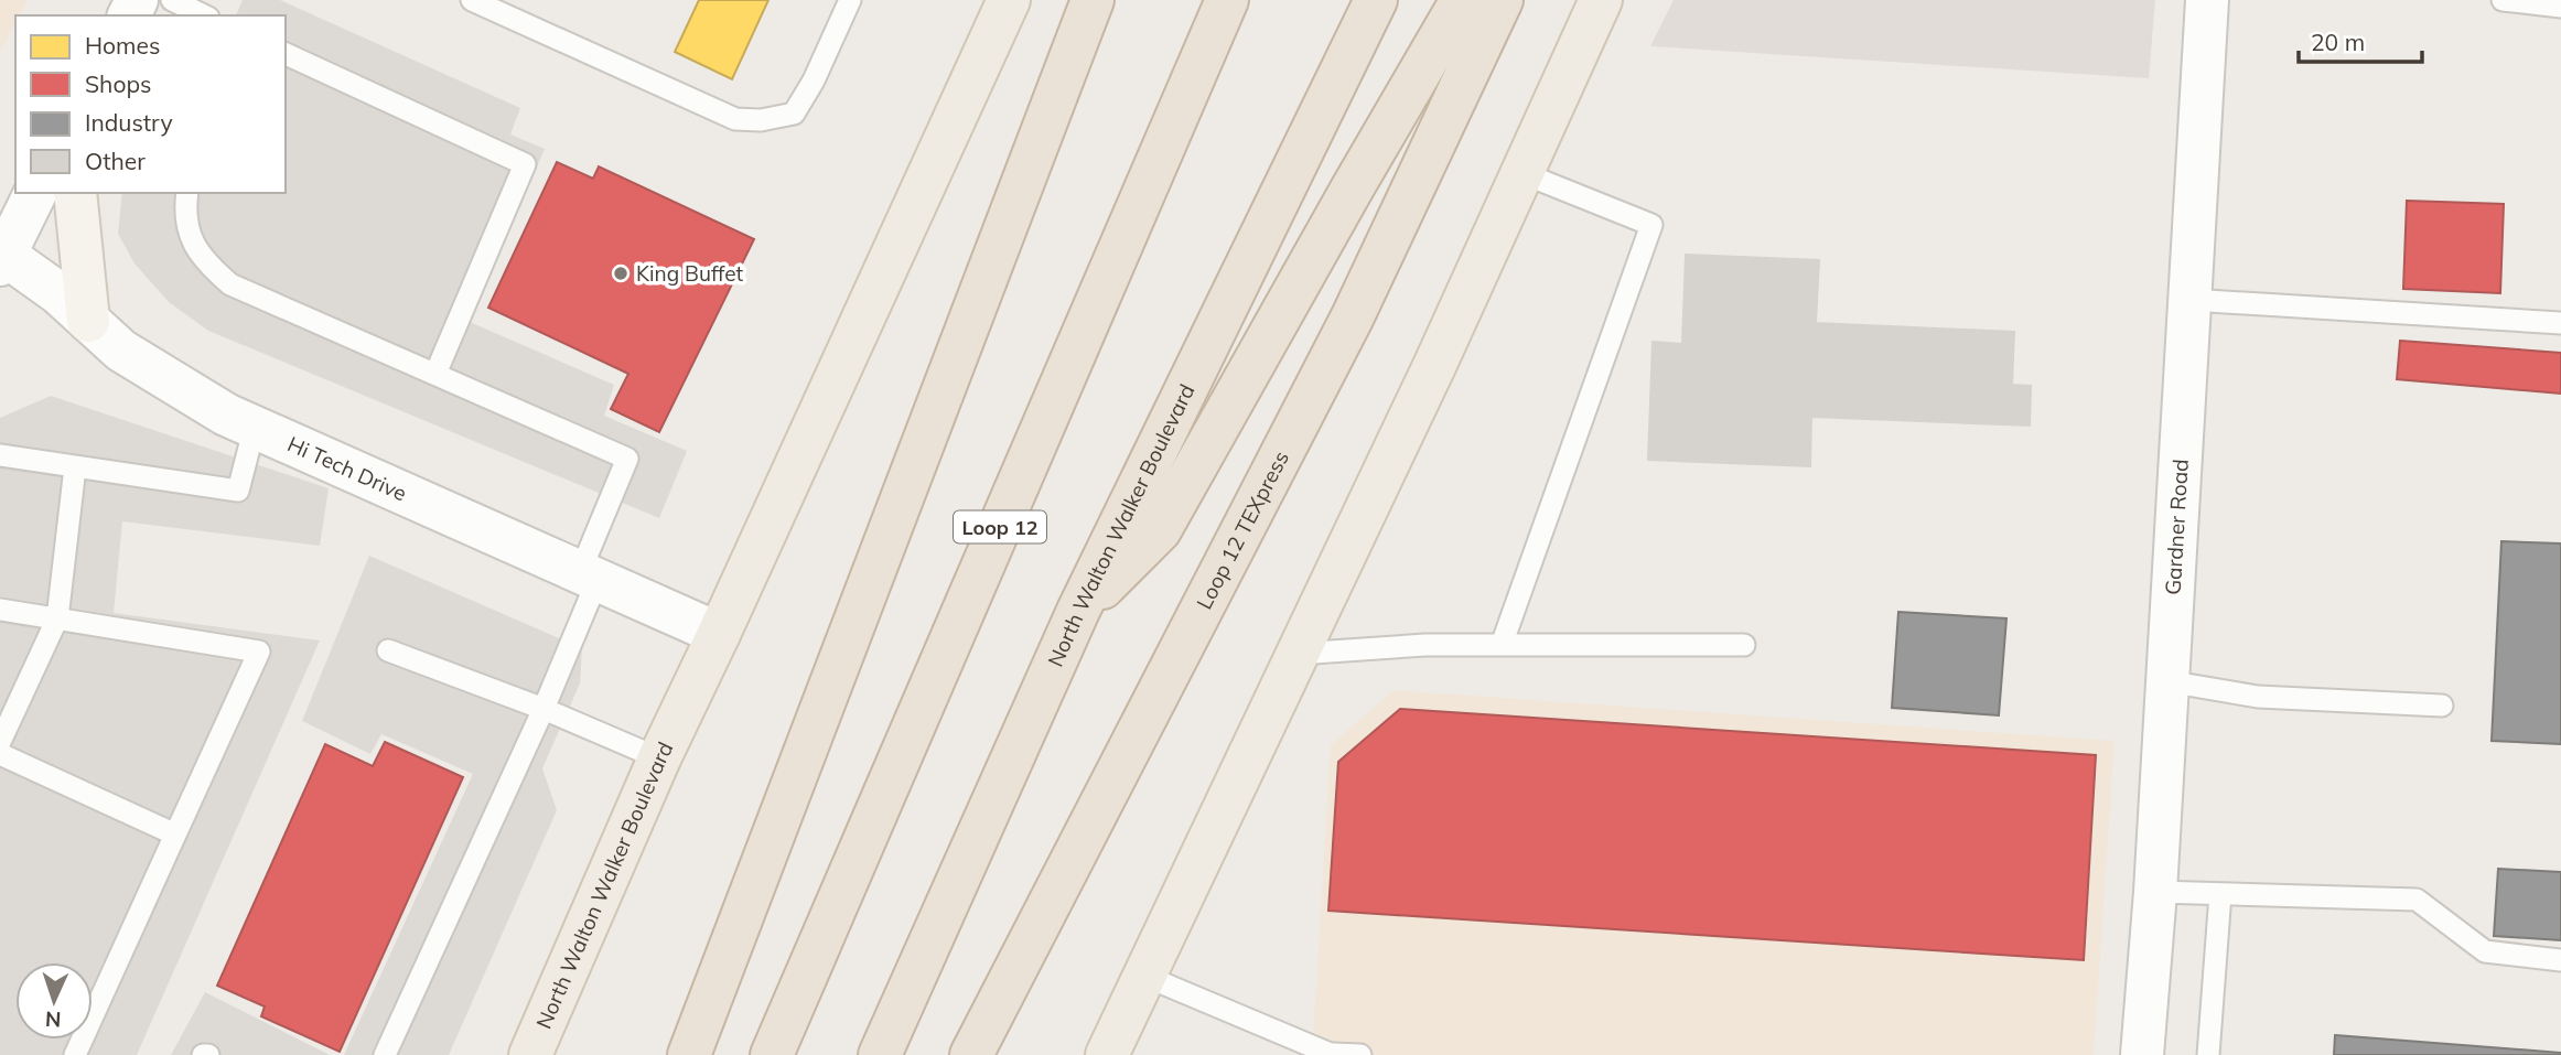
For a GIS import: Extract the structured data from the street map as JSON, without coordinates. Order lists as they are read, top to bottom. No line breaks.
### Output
{"streets":{"highway":["North Walton Walker Boulevard","Loop 12","Loop 12 TEXpress"],"street":["Hi Tech Drive","Gardner Road"]},"crossings":[["Hi Tech Drive","North Walton Walker Boulevard"]],"places":["King Buffet"],"legend":["Homes","Shops","Industry","Other"],"scale_bar":"20 m","north":"bottom"}
